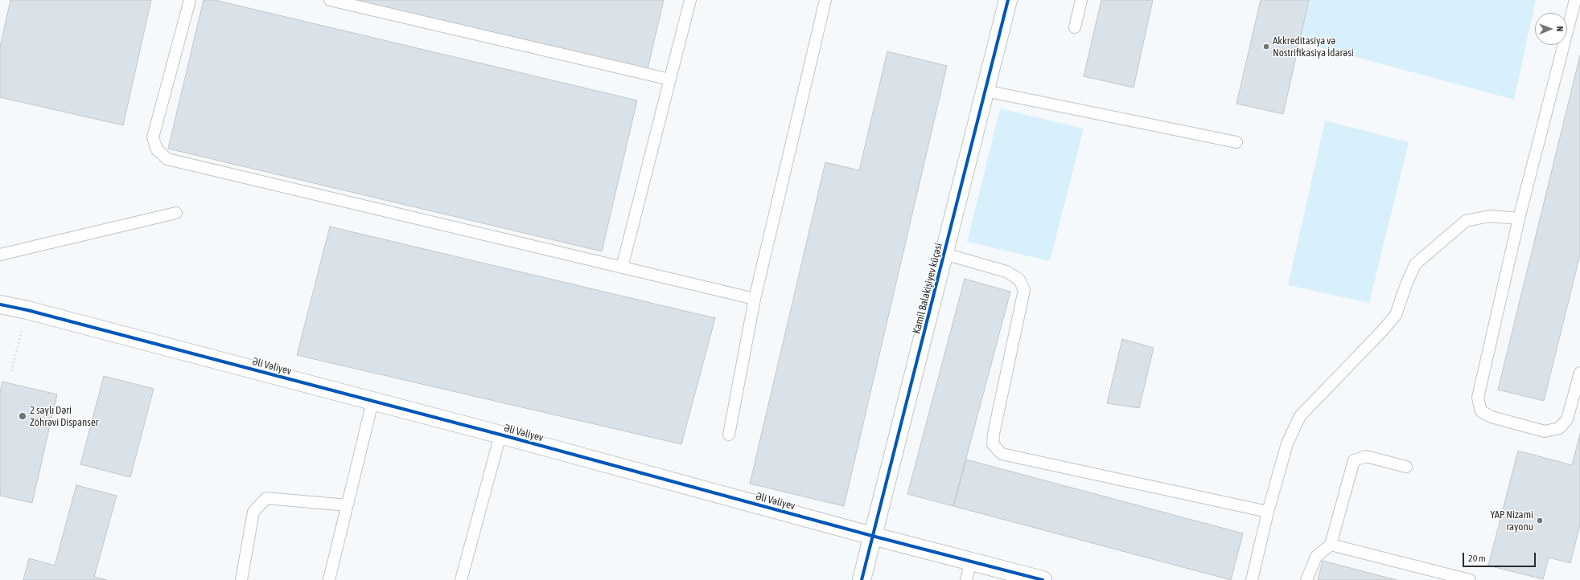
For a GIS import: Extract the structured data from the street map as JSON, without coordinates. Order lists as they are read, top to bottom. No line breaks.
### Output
{"streets":{"street":["Kamil Balakişiyev küçəsi","Əli Vəliyev"]},"crossings":[["Kamil Balakişiyev küçəsi","Əli Vəliyev"]],"places":["Akkreditasiya və Nostrifikasiya İdarəsi","2 saylı Dəri Zöhrəvi Dispanser","YAP Nizami rayonu"],"scale_bar":"20 m","north":"right"}
